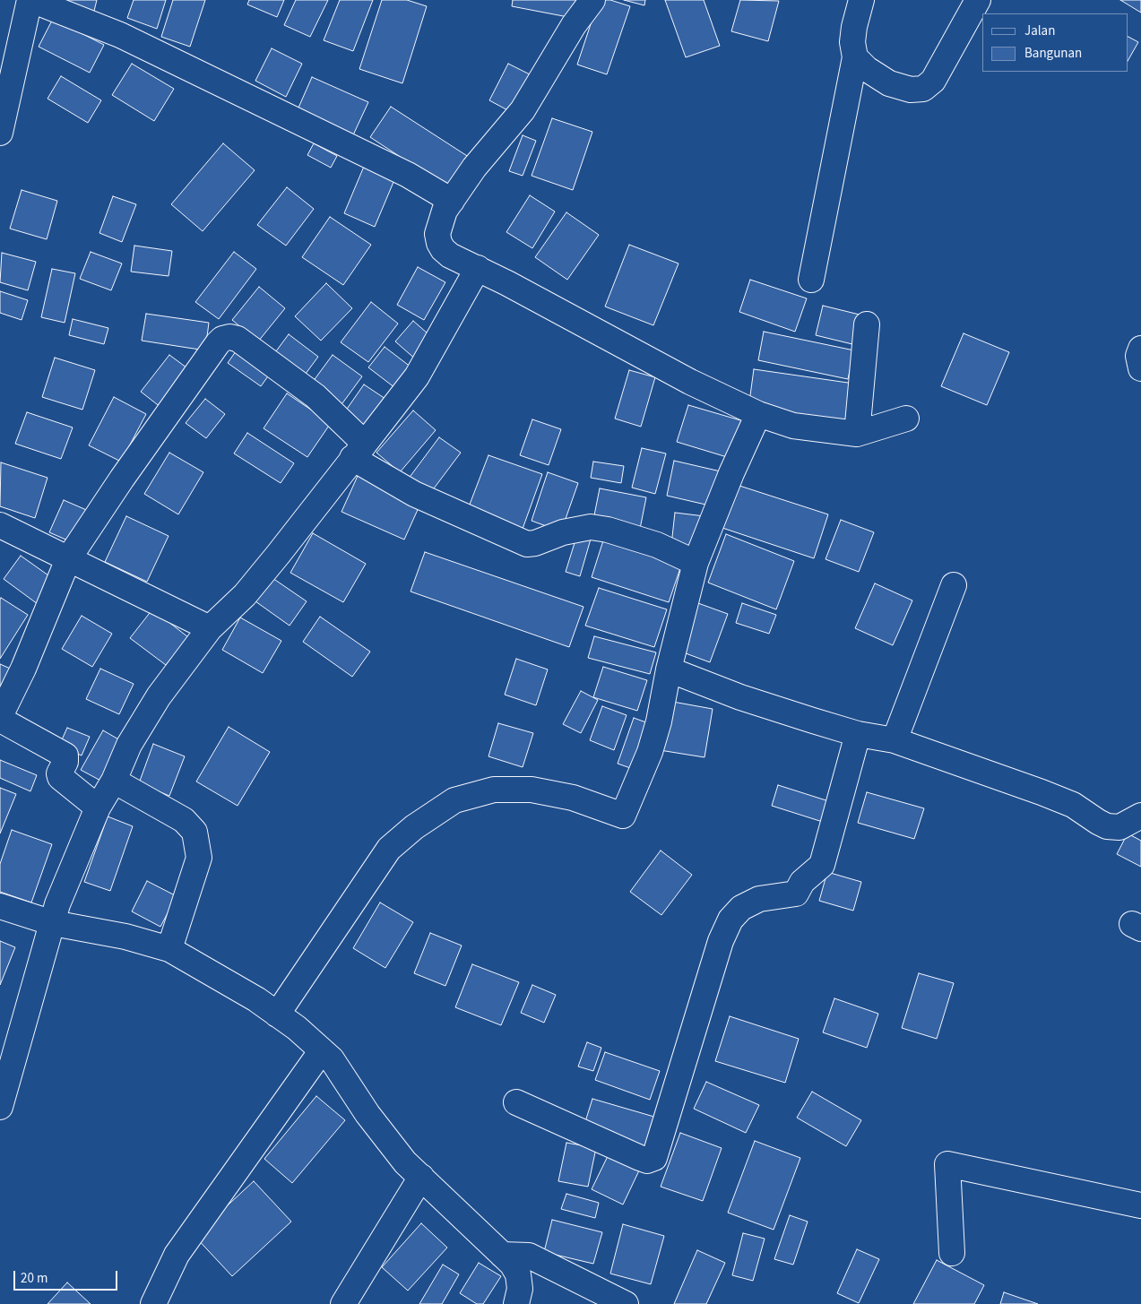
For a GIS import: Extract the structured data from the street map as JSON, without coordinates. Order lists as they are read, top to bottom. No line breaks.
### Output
{"legend":["Jalan","Bangunan"],"scale_bar":"20 m"}
